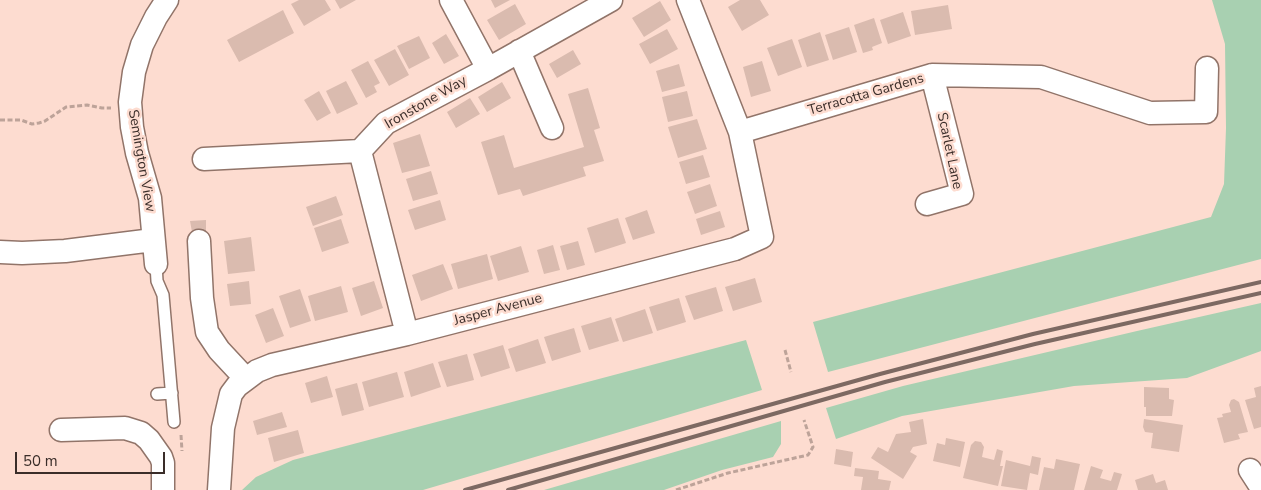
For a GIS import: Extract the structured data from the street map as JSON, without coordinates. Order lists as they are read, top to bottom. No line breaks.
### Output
{"streets":{"street":["Terracotta Gardens","Ironstone Way","Scarlet Lane","Semington View","Jasper Avenue"]},"crossings":[["Terracotta Gardens","Scarlet Lane"],["Terracotta Gardens","Jasper Avenue"]],"scale_bar":"50 m"}
